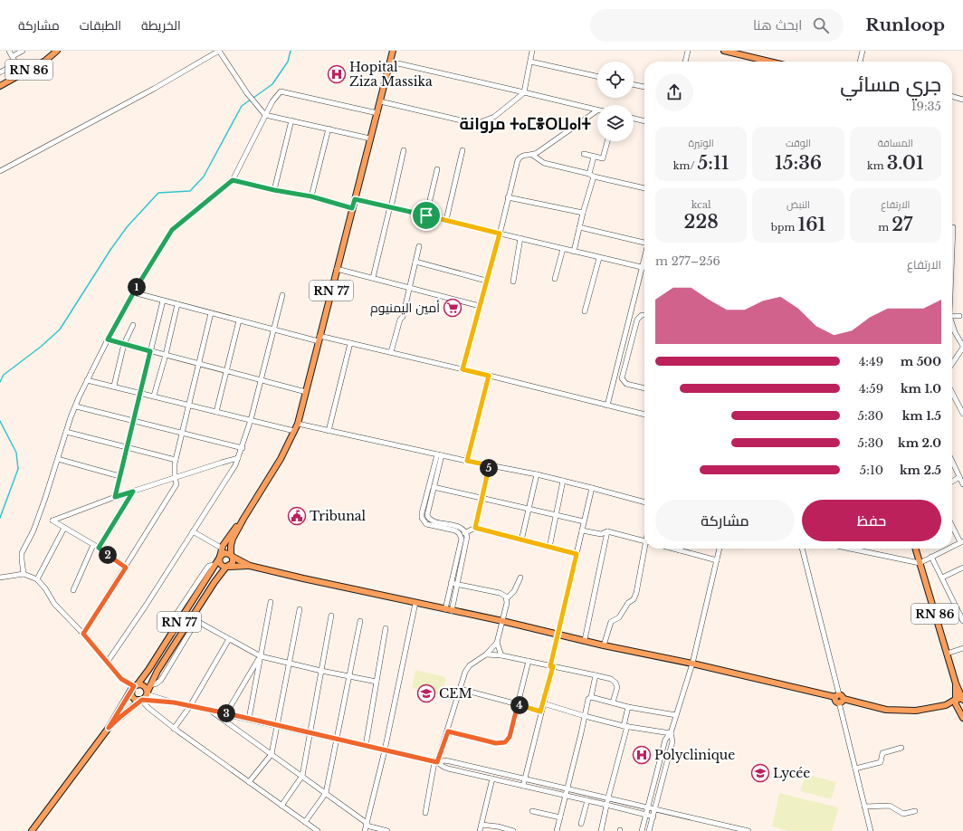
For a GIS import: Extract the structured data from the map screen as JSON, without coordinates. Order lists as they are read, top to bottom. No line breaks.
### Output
{"streets":{"main road":["RN 86","RN 77"]},"districts":["مروانة ⵜⴰⵎⴻⵔⵡⴰⵏⵜ"],"places":{"hospital":["Hopital Ziza Massika","Polyclinique"],"supermarket":["أمين اليمنيوم"],"public building":["Tribunal"],"school or university":["CEM","Lycée"]},"page":{"header":"Runloop","search":"ابحث هنا","nav":["الخريطة","الطبقات","مشاركة"],"heading":["جري مسائي","19:35"],"stats":[["المسافة","3.01 km"],["الوقت","15:36"],["الوتيرة","5:11 /km"],["الارتفاع","27 m"],["النبض","161 bpm"],["kcal","228"]],"chart":["الارتفاع","256–277 m"],"pins":["1","5","2","4","3"],"list":[{"name":"500 m","note":"4:49"},{"name":"1.0 km","note":"4:59"},{"name":"1.5 km","note":"5:30"},{"name":"2.0 km","note":"5:30"},{"name":"2.5 km","note":"5:10"}],"buttons":["حفظ","مشاركة"]}}
